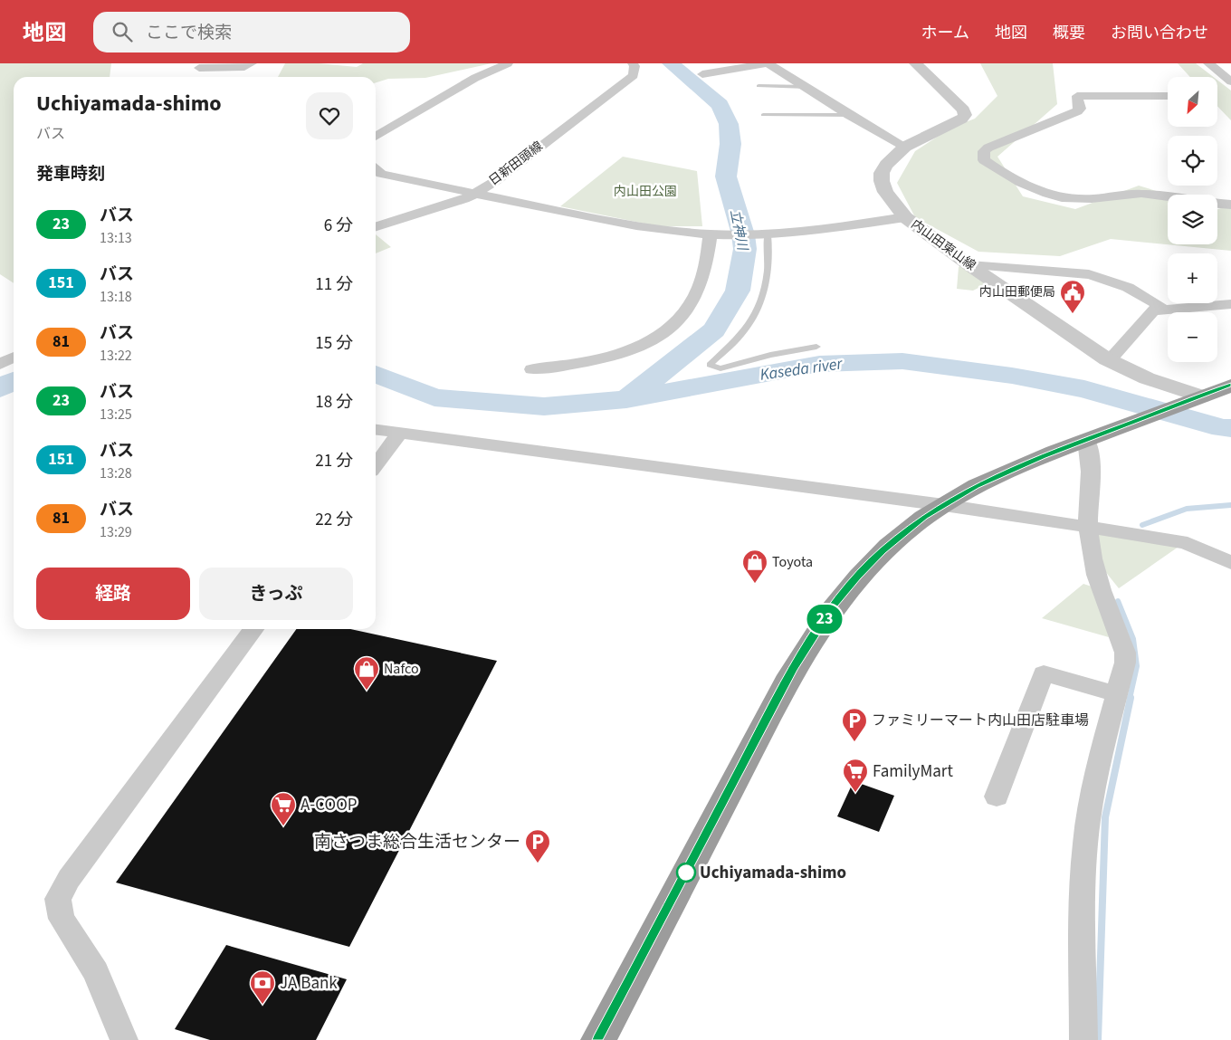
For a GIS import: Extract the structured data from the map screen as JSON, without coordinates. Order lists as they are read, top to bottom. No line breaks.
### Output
{"streets":{"street":["日新田頭線","内山田東山線"]},"water":["立神川","Kaseda river"],"parks":["内山田公園"],"places":{"public building":["内山田郵便局"],"shop":["Toyota","Nafco"],"parking":["ファミリーマート内山田店駐車場","南さつま総合生活センター"],"supermarket":["FamilyMart","A-COOP"],"other":["Uchiyamada-shimo"],"bank":["JA Bank"]},"lines":["bus line 23"],"north":"bottom left","page":{"header":"地図","search":"ここで検索","nav":["ホーム","地図","概要","お問い合わせ"],"on_map":"23","map_buttons":["+","−"],"heading":[["Uchiyamada-shimo","バス"],"発車時刻"],"list":[{"mark":"23","name":"バス","note":"13:13","value":"6 分"},{"mark":"151","name":"バス","note":"13:18","value":"11 分"},{"mark":"81","name":"バス","note":"13:22","value":"15 分"},{"mark":"23","name":"バス","note":"13:25","value":"18 分"},{"mark":"151","name":"バス","note":"13:28","value":"21 分"},{"mark":"81","name":"バス","note":"13:29","value":"22 分"}],"buttons":["経路","きっぷ"]}}
